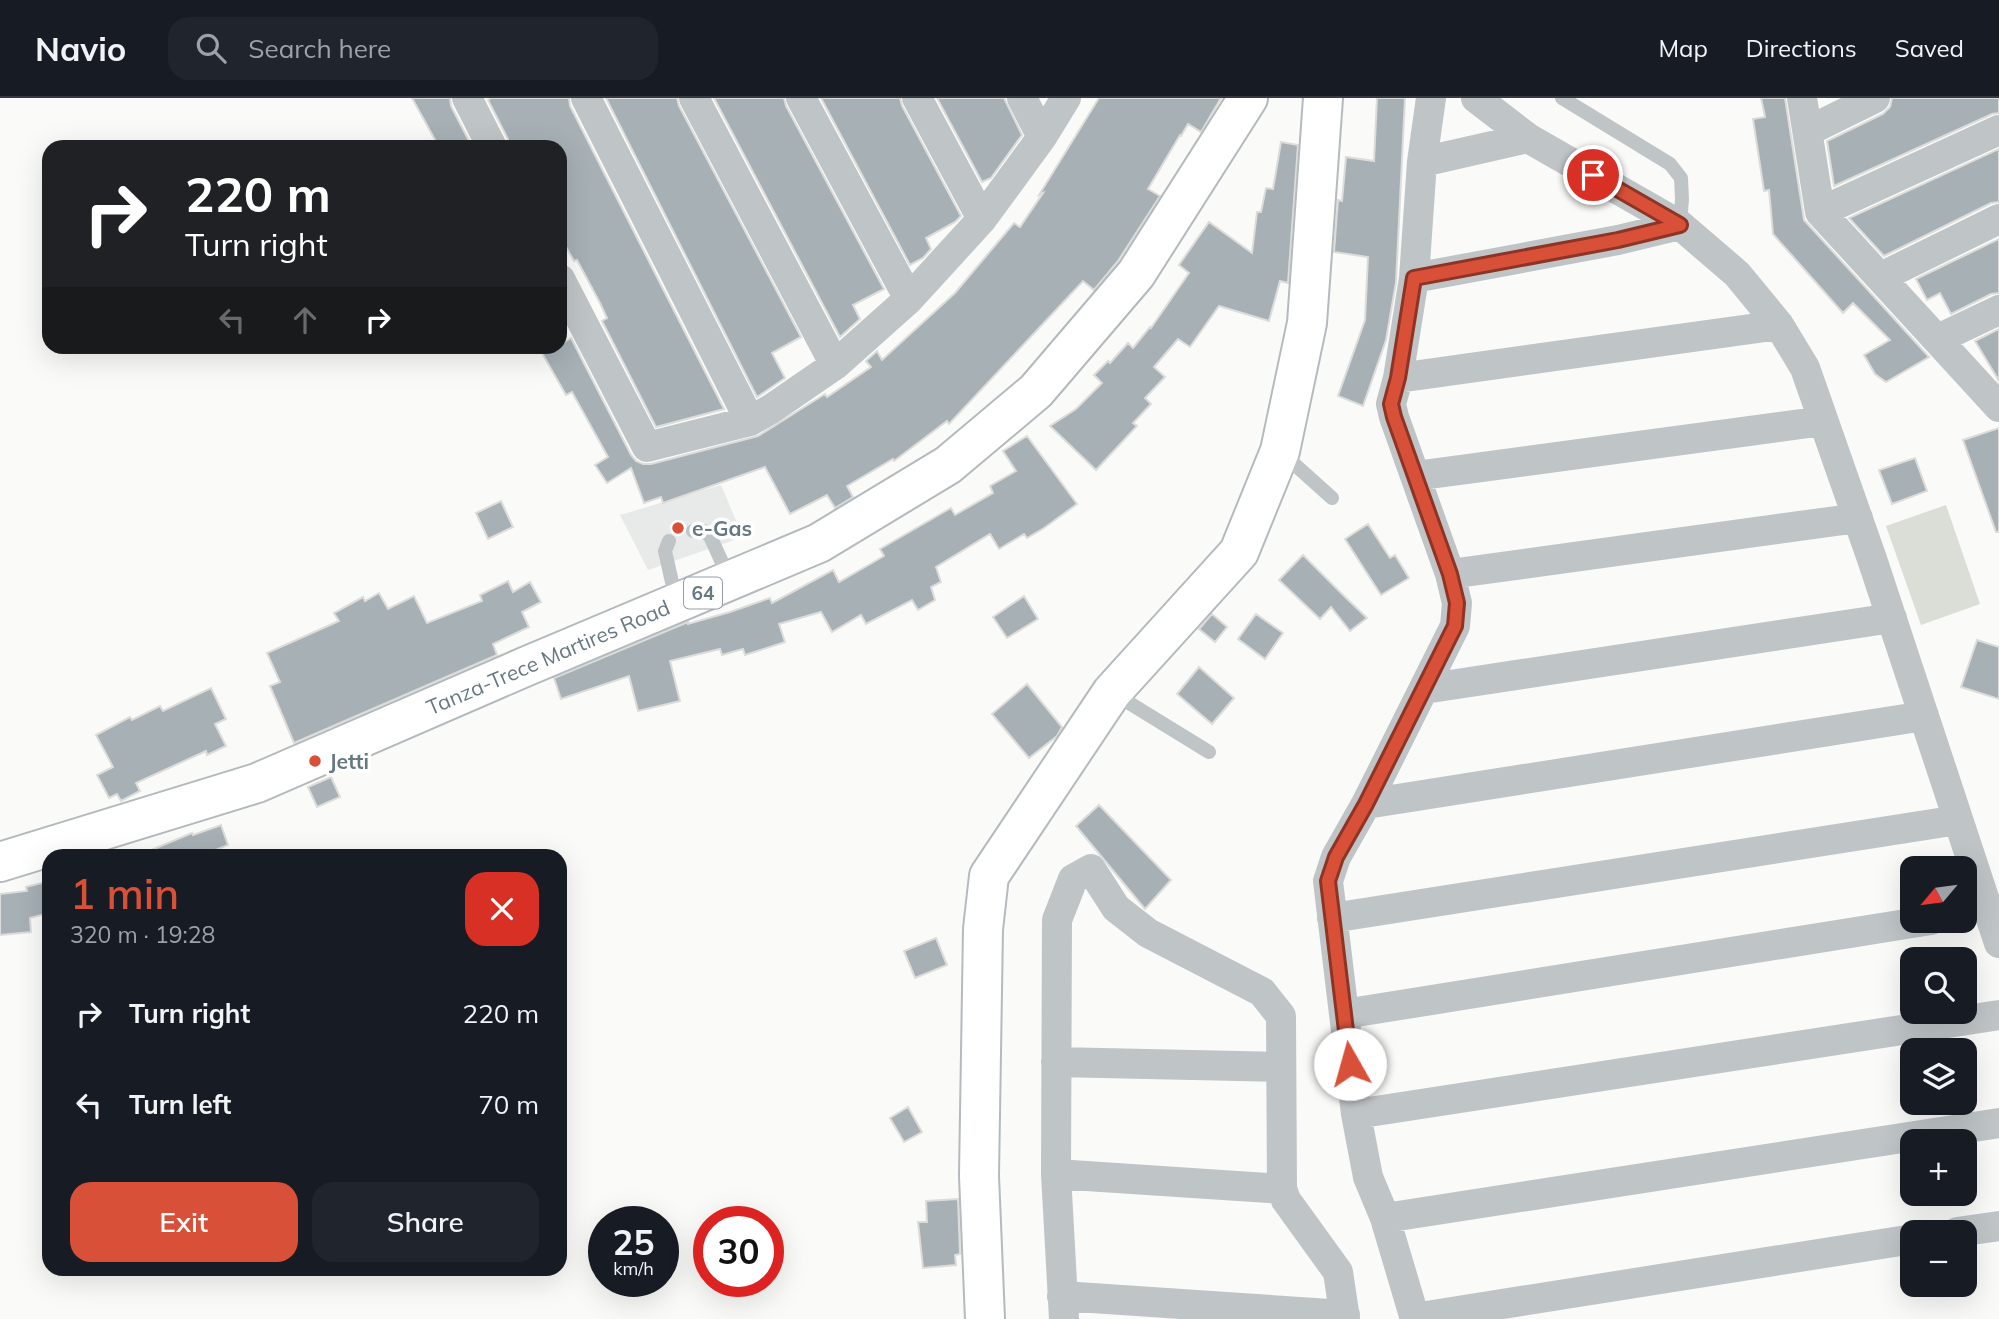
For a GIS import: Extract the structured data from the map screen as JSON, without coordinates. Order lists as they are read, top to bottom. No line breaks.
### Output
{"streets":{"main road":["64","Tanza-Trece Martires Road"]},"places":["e-Gas","Jetti"],"north":"bottom left","page":{"header":"Navio","search":"Search here","nav":["Map","Directions","Saved"],"turn":["220 m","Turn right"],"heading":["1 min","320 m · 19:28"],"map_buttons":["+","−"],"list":[{"name":"Turn right","value":"220 m"},{"name":"Turn left","value":"70 m"}],"buttons":["Exit","Share"],"speed":"25 km/h","limit":"30"}}
